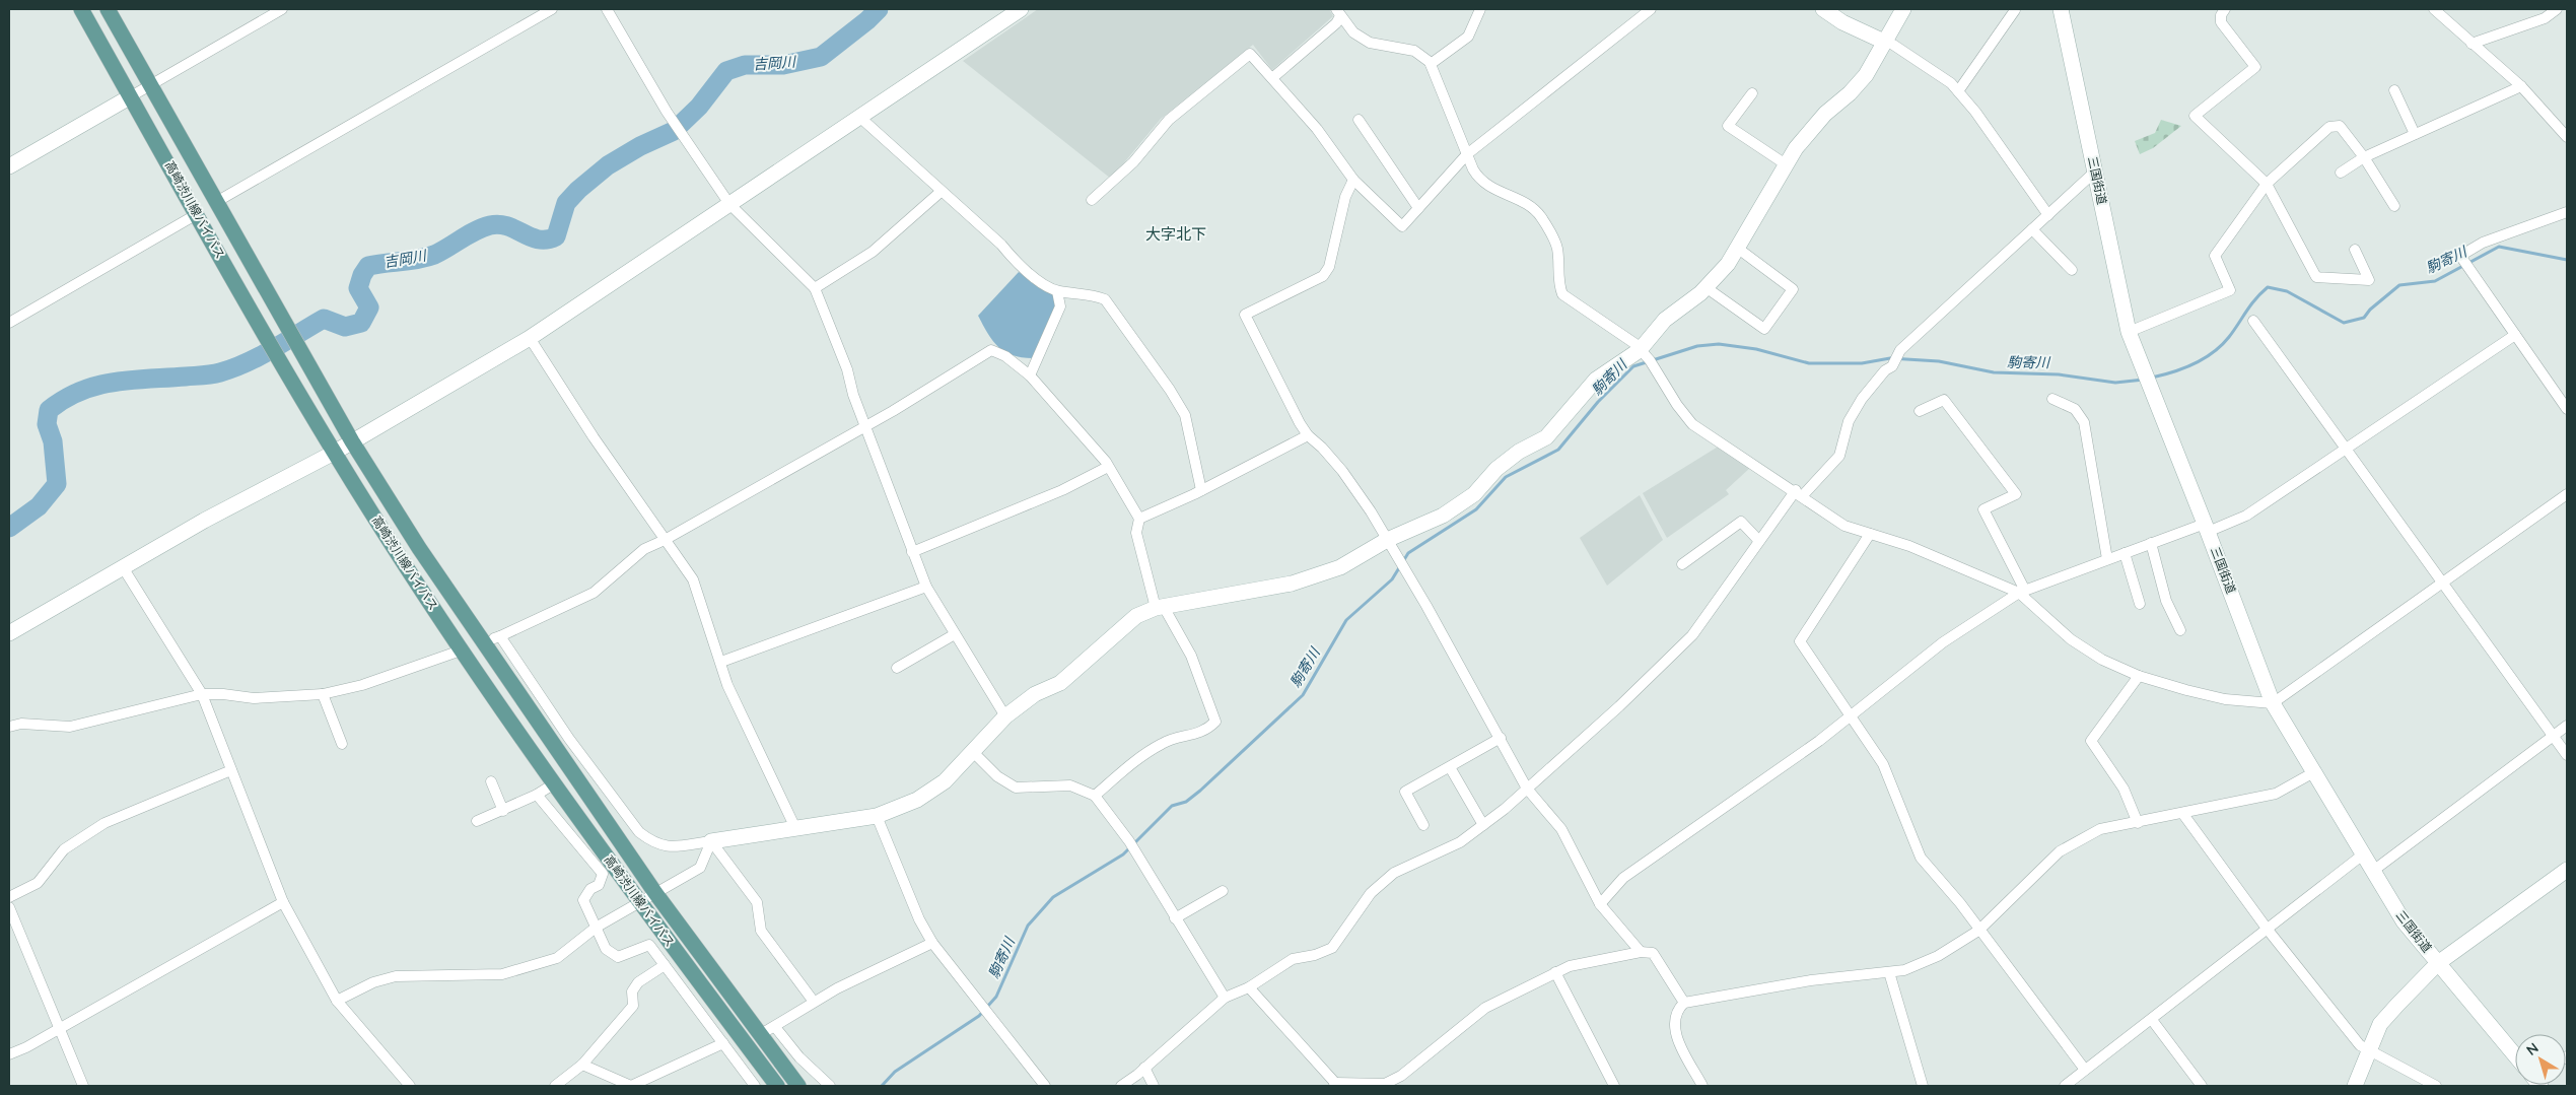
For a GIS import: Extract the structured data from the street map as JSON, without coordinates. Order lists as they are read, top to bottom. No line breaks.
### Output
{"streets":{"main road":["高崎渋川線バイパス"],"street":["三国街道"]},"districts":["大字北下"],"water":["吉岡川","駒寄川"],"north":"top left"}
